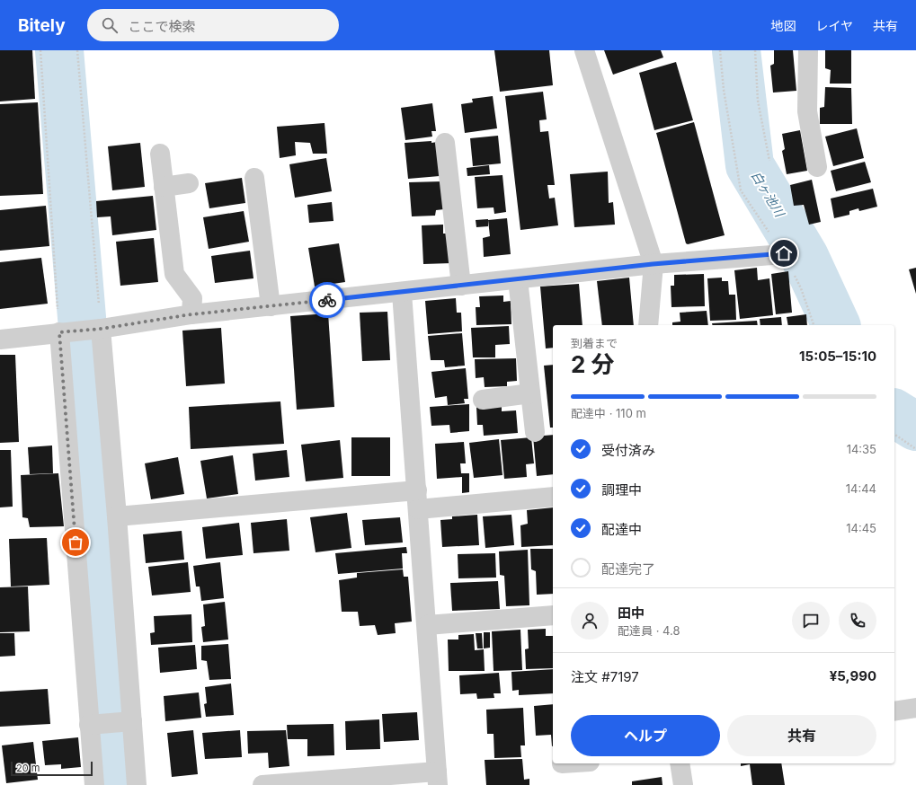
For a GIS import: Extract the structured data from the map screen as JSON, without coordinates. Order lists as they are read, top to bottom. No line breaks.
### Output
{"water":["白ヶ池川"],"scale_bar":"20 m","page":{"header":"Bitely","search":"ここで検索","nav":["地図","レイヤ","共有"],"heading":["2 分","到着まで","15:05–15:10"],"panel":["田中","配達員 · 4.8","注文 #7197","¥5,990"],"bar":"配達中 · 110 m","list":[["受付済み","14:35"],["調理中","14:44"],["配達中","14:45"],"配達完了"],"buttons":["ヘルプ","共有"],"scale":"20 m"}}
